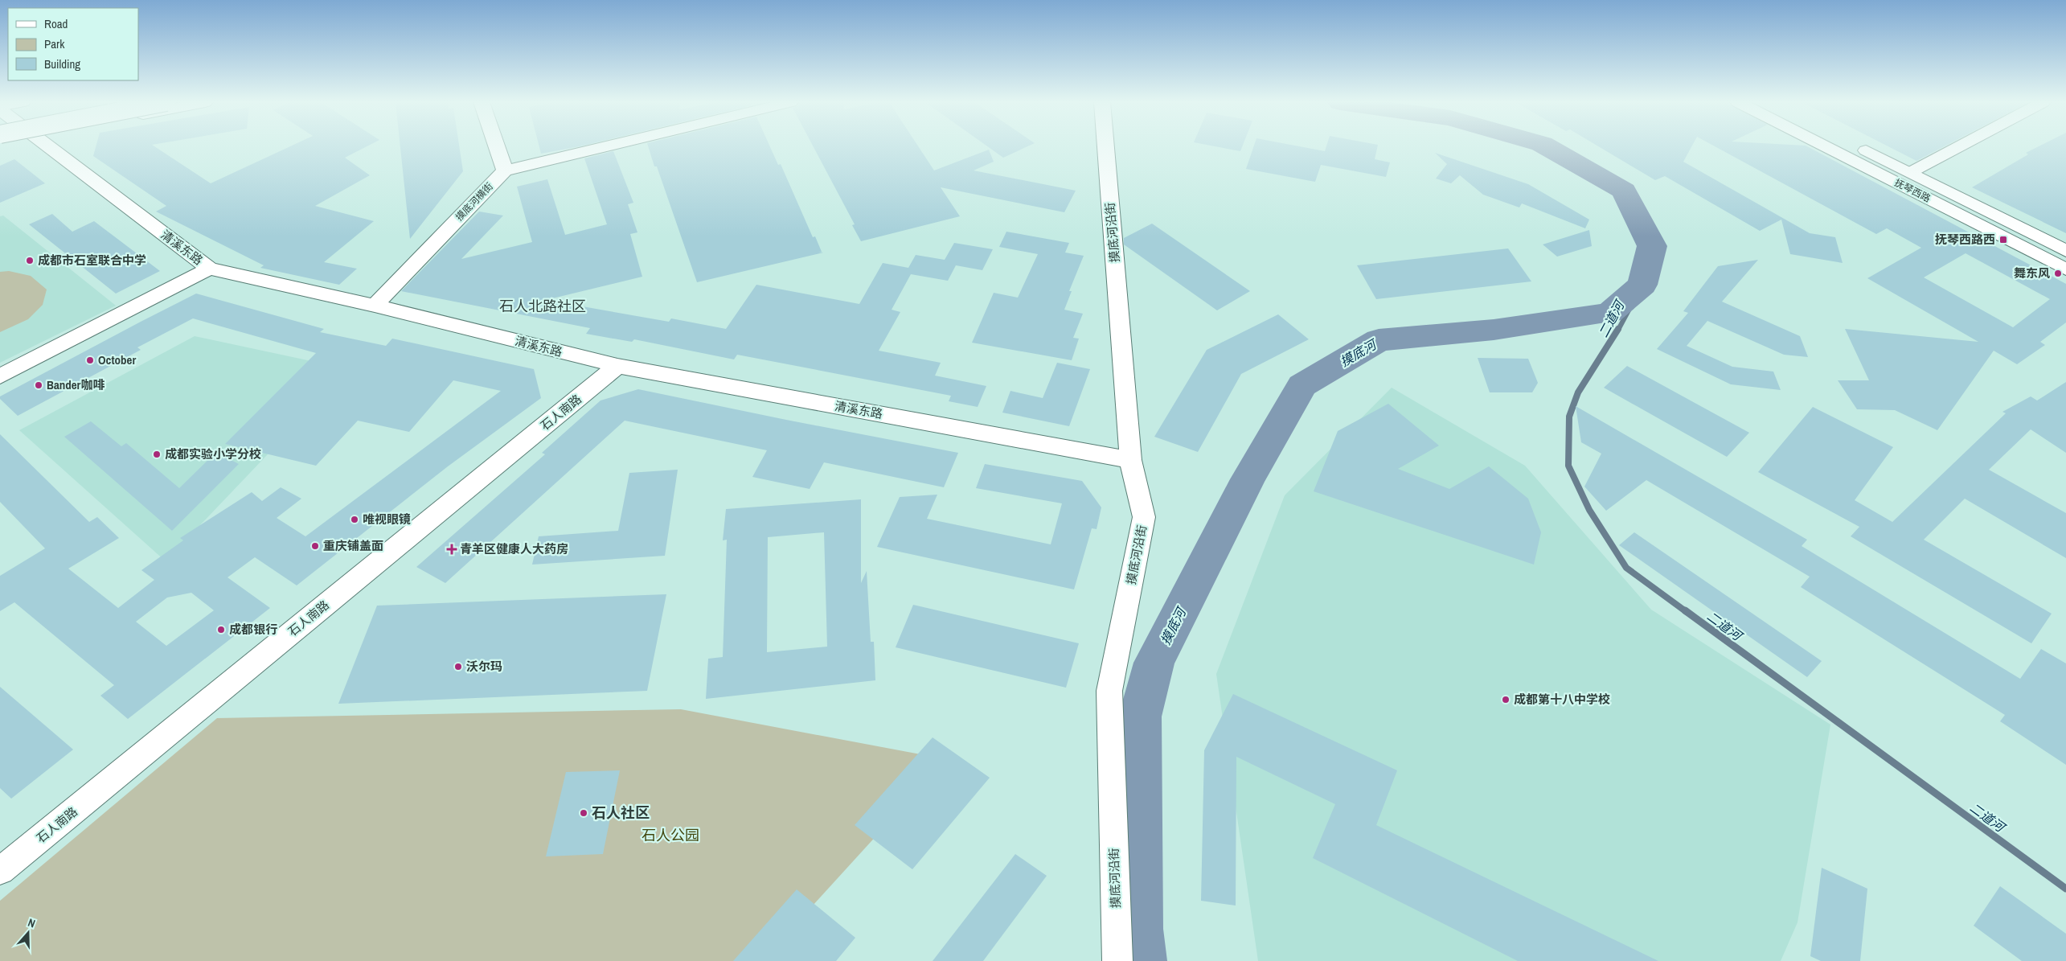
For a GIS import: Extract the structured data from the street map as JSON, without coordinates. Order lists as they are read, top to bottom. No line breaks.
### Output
{"streets":{"main road":["抚琴西路","摸底河横街","摸底河沿街","清溪东路","石人南路"]},"crossings":[["摸底河横街","清溪东路"],["摸底河沿街","清溪东路"],["清溪东路","石人南路"]],"districts":["石人北路社区"],"water":["二道河","摸底河"],"parks":["石人公园"],"places":{"transit":["抚琴西路西"],"other":["成都市石室联合中学","舞东风","October","Bander咖啡","成都实验小学分校","唯视眼镜","重庆铺盖面","成都银行","沃尔玛","成都第十八中学校","石人社区"],"health":["青羊区健康人大药房"]},"legend":["Road","Park","Building"],"north":"top"}
